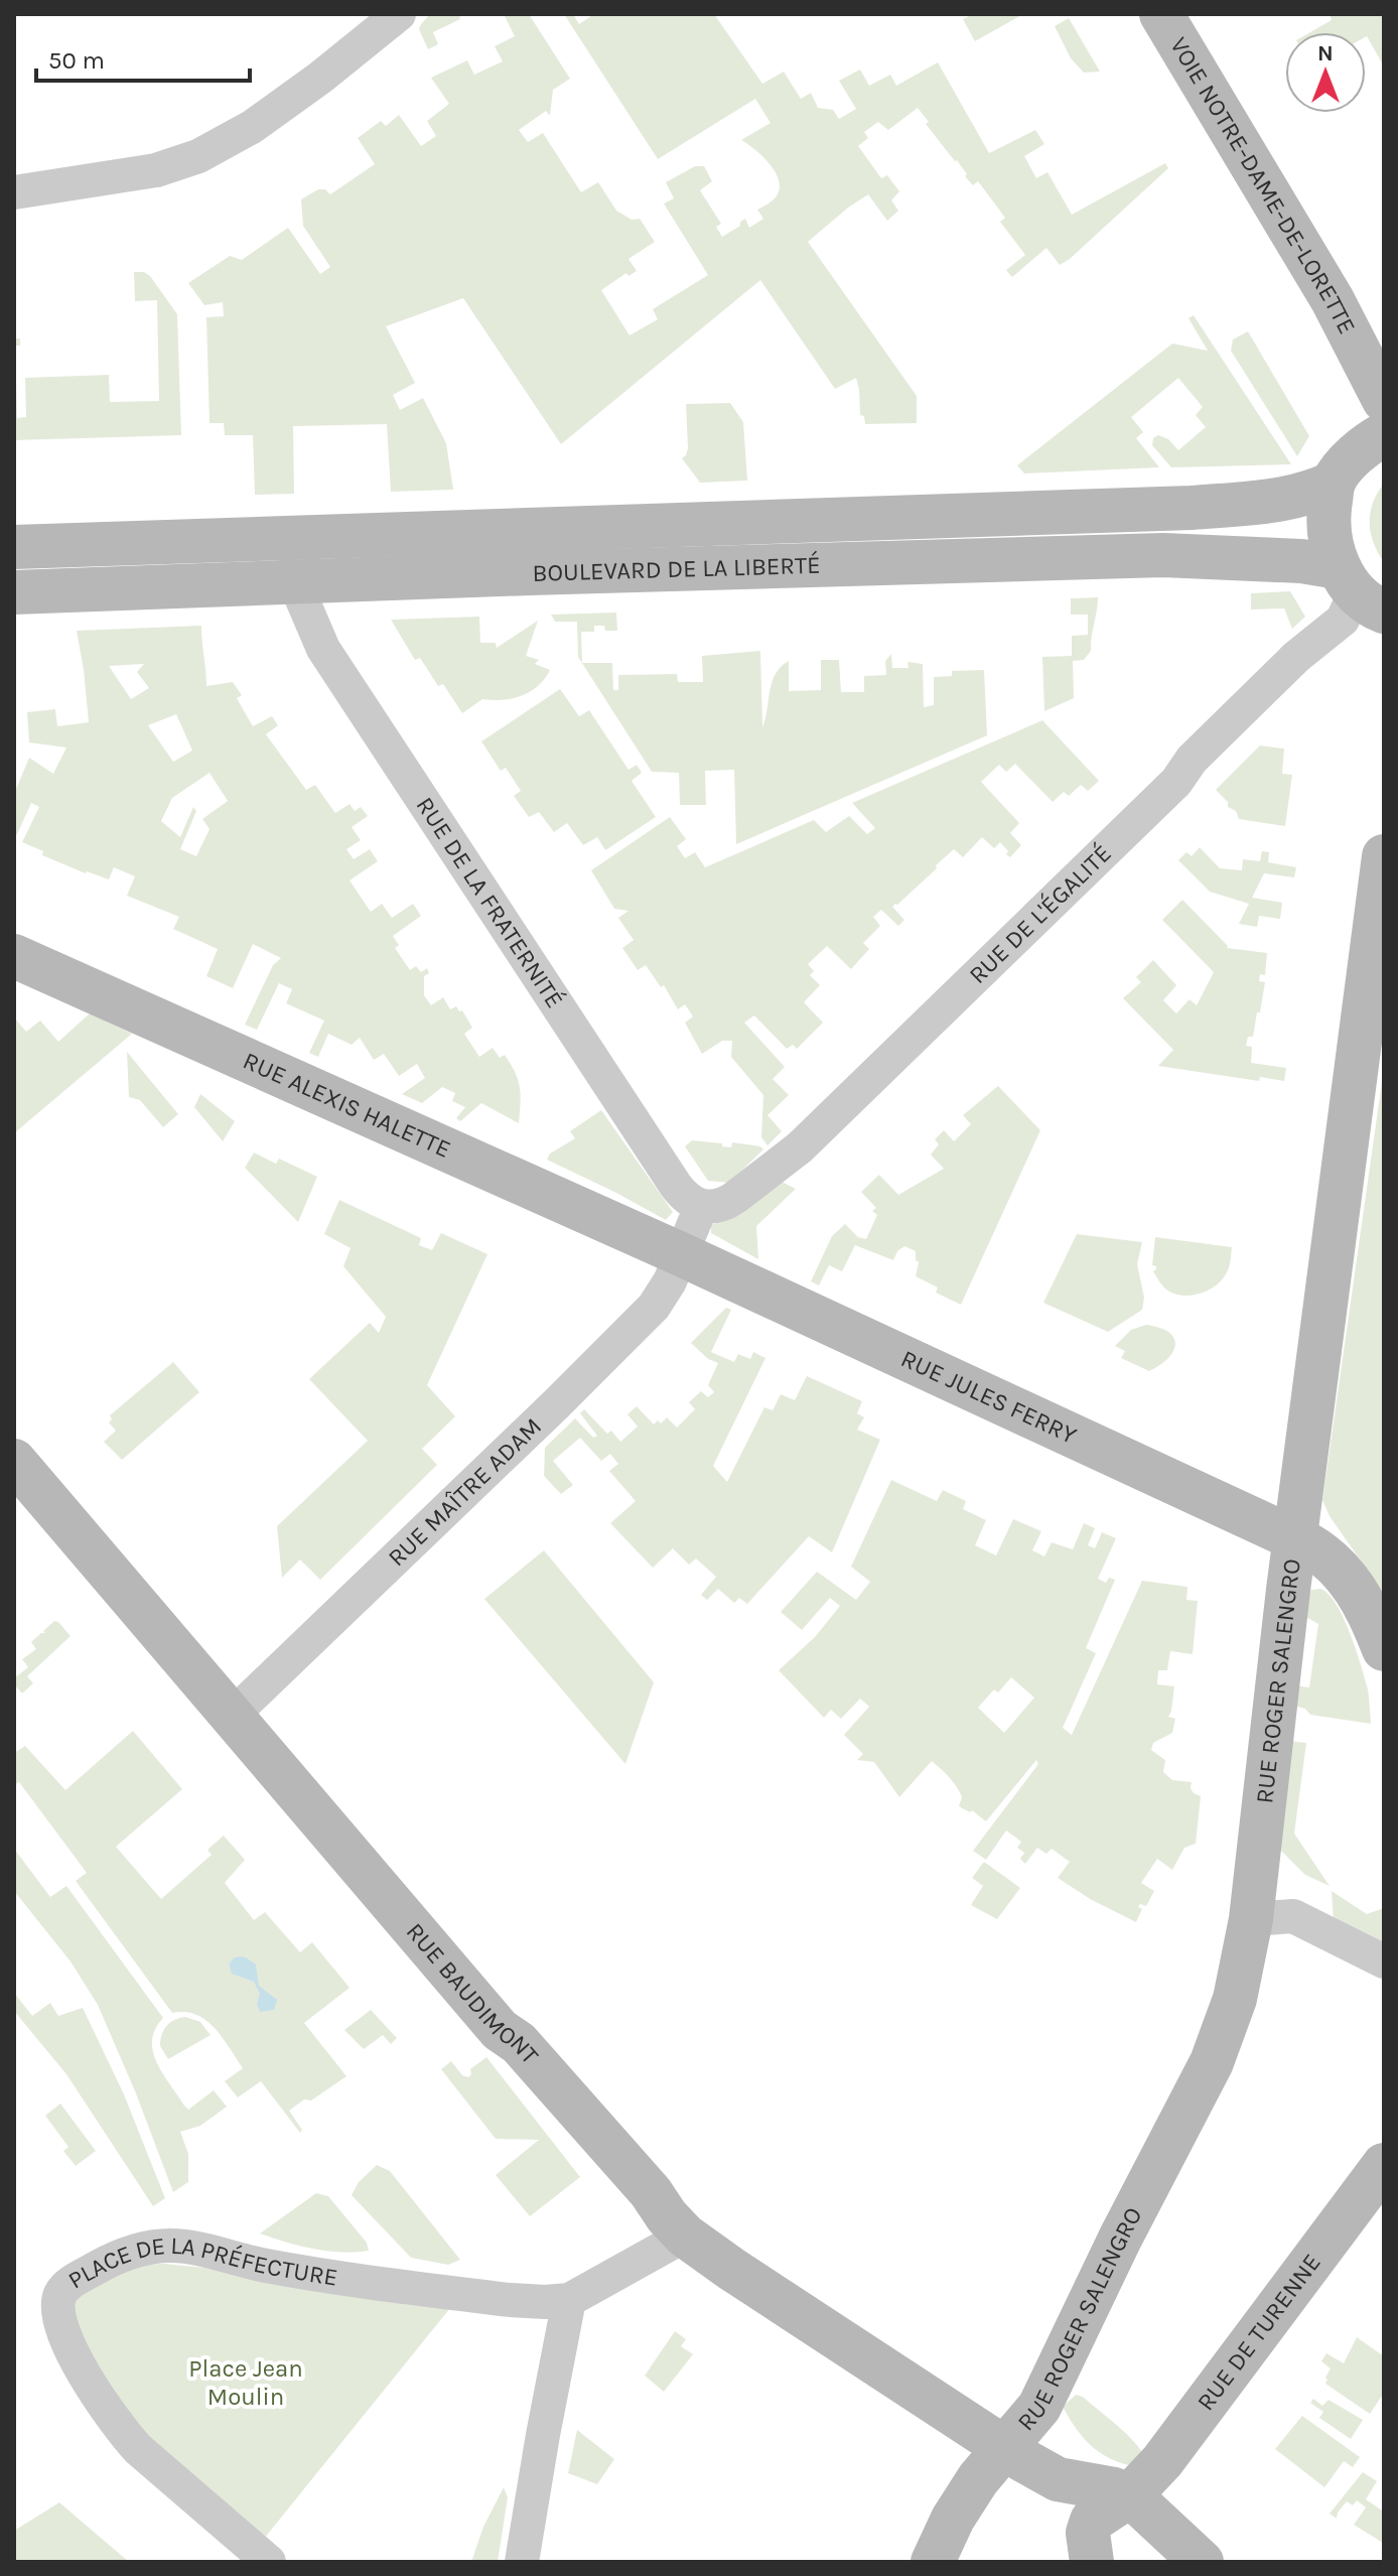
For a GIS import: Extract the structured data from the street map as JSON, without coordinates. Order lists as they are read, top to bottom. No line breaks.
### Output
{"streets":{"street":["VOIE NOTRE-DAME-DE-LORETTE","BOULEVARD DE LA LIBERTÉ","RUE DE LA FRATERNITÉ","RUE DE L'ÉGALITÉ","RUE ALEXIS HALETTE","RUE JULES FERRY","RUE MAÎTRE ADAM","RUE ROGER SALENGRO","RUE BAUDIMONT","PLACE DE LA PRÉFECTURE","RUE DE TURENNE"]},"crossings":[["BOULEVARD DE LA LIBERTÉ","RUE DE LA FRATERNITÉ"],["BOULEVARD DE LA LIBERTÉ","RUE DE L'ÉGALITÉ"],["RUE DE LA FRATERNITÉ","RUE DE L'ÉGALITÉ"],["RUE DE LA FRATERNITÉ","RUE MAÎTRE ADAM"],["RUE DE L'ÉGALITÉ","RUE MAÎTRE ADAM"],["RUE ALEXIS HALETTE","RUE JULES FERRY"],["RUE ALEXIS HALETTE","RUE MAÎTRE ADAM"],["RUE JULES FERRY","RUE MAÎTRE ADAM"],["RUE JULES FERRY","RUE ROGER SALENGRO"],["RUE MAÎTRE ADAM","RUE BAUDIMONT"],["RUE ROGER SALENGRO","RUE BAUDIMONT"],["RUE BAUDIMONT","PLACE DE LA PRÉFECTURE"],["RUE BAUDIMONT","RUE DE TURENNE"]],"parks":["Place Jean Moulin"],"scale_bar":"50 m","north":"top"}
